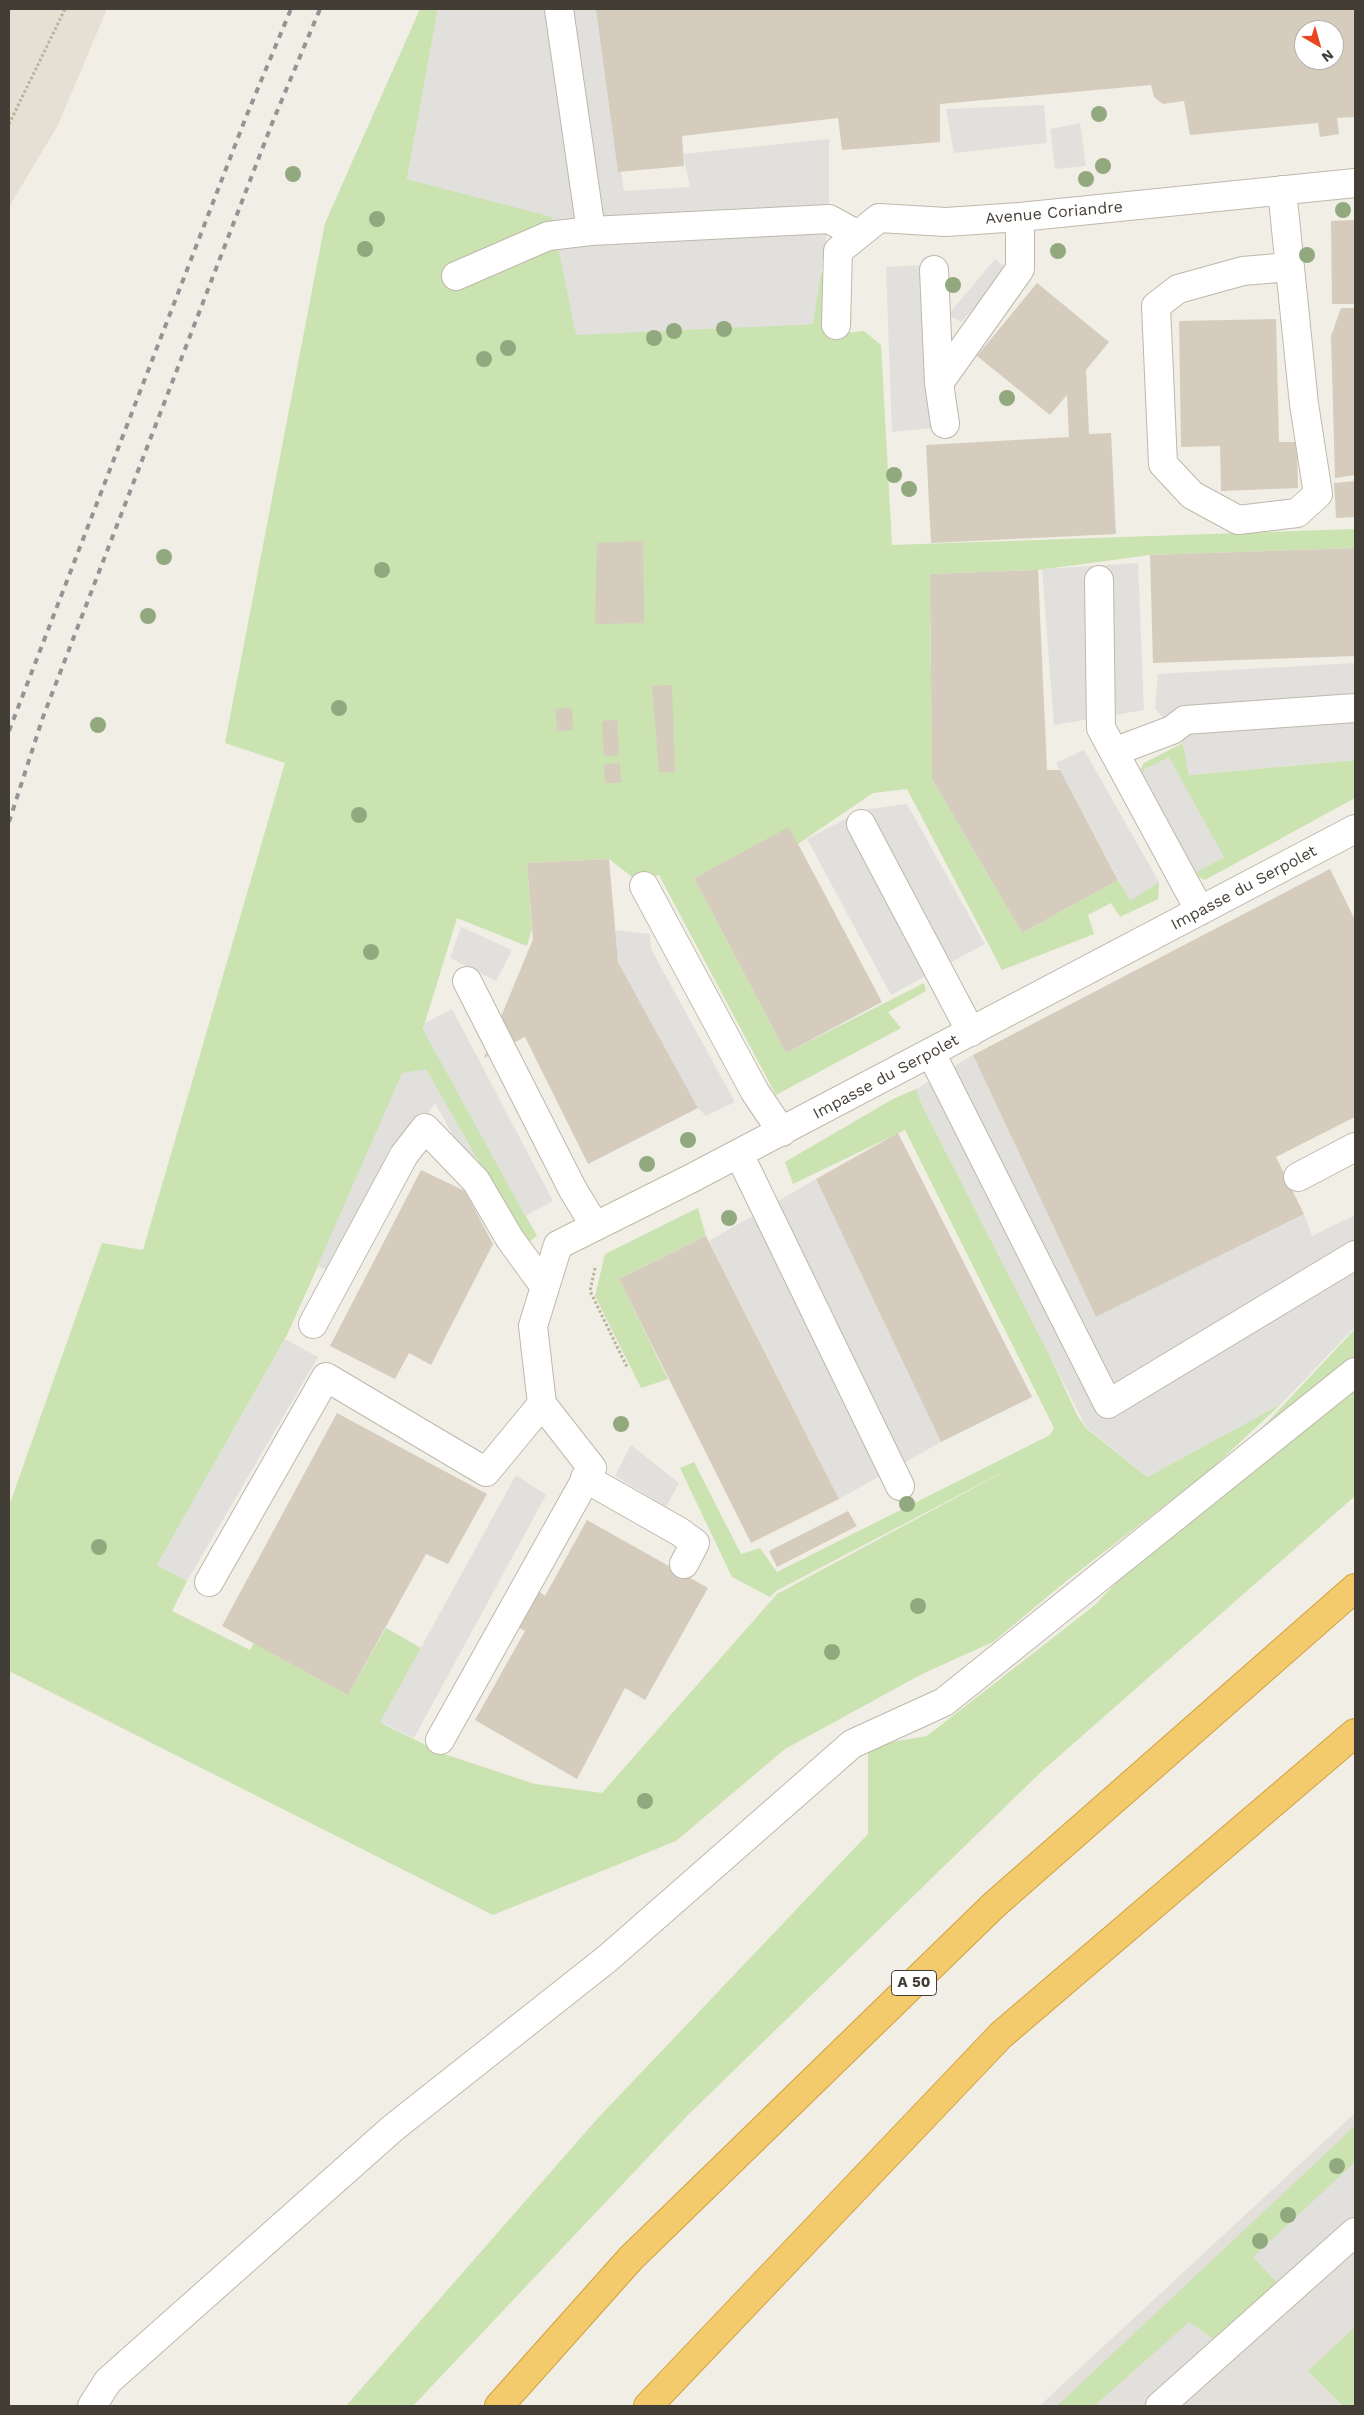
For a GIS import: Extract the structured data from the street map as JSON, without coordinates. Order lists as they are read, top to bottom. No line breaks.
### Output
{"streets":{"highway":["A 50"],"street":["Avenue Coriandre","Impasse du Serpolet"]},"north":"bottom right"}
